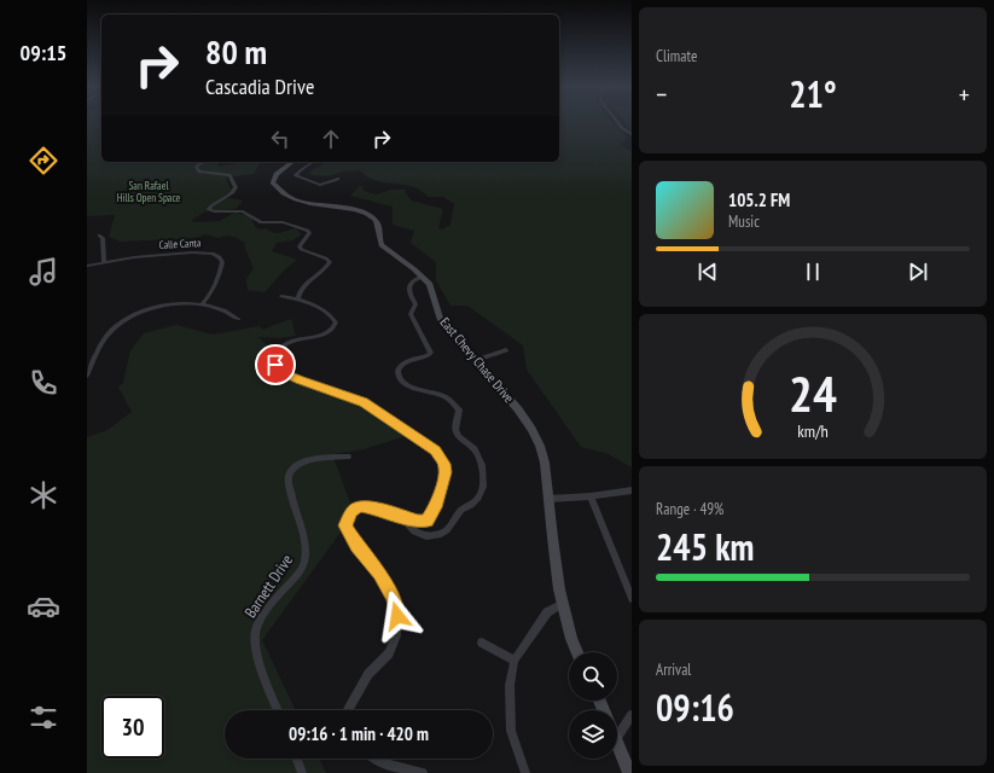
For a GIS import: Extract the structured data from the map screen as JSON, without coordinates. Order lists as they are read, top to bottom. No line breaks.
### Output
{"streets":{"main road":["East Chevy Chase Drive"],"street":["Calle Canta","Barnett Drive"]},"parks":["San Rafael Hills Open Space"],"page":{"tabs":"09:15","tile":["Climate",["Range · 49%","245 km"],["Arrival","09:16"]],"turn":["80 m","Cascadia Drive"],"heat":["−","21°","+"],"song":["105.2 FM","Music"],"limit":"30","trip":"09:16 · 1 min · 420 m","gauge":["24","km/h"]}}
